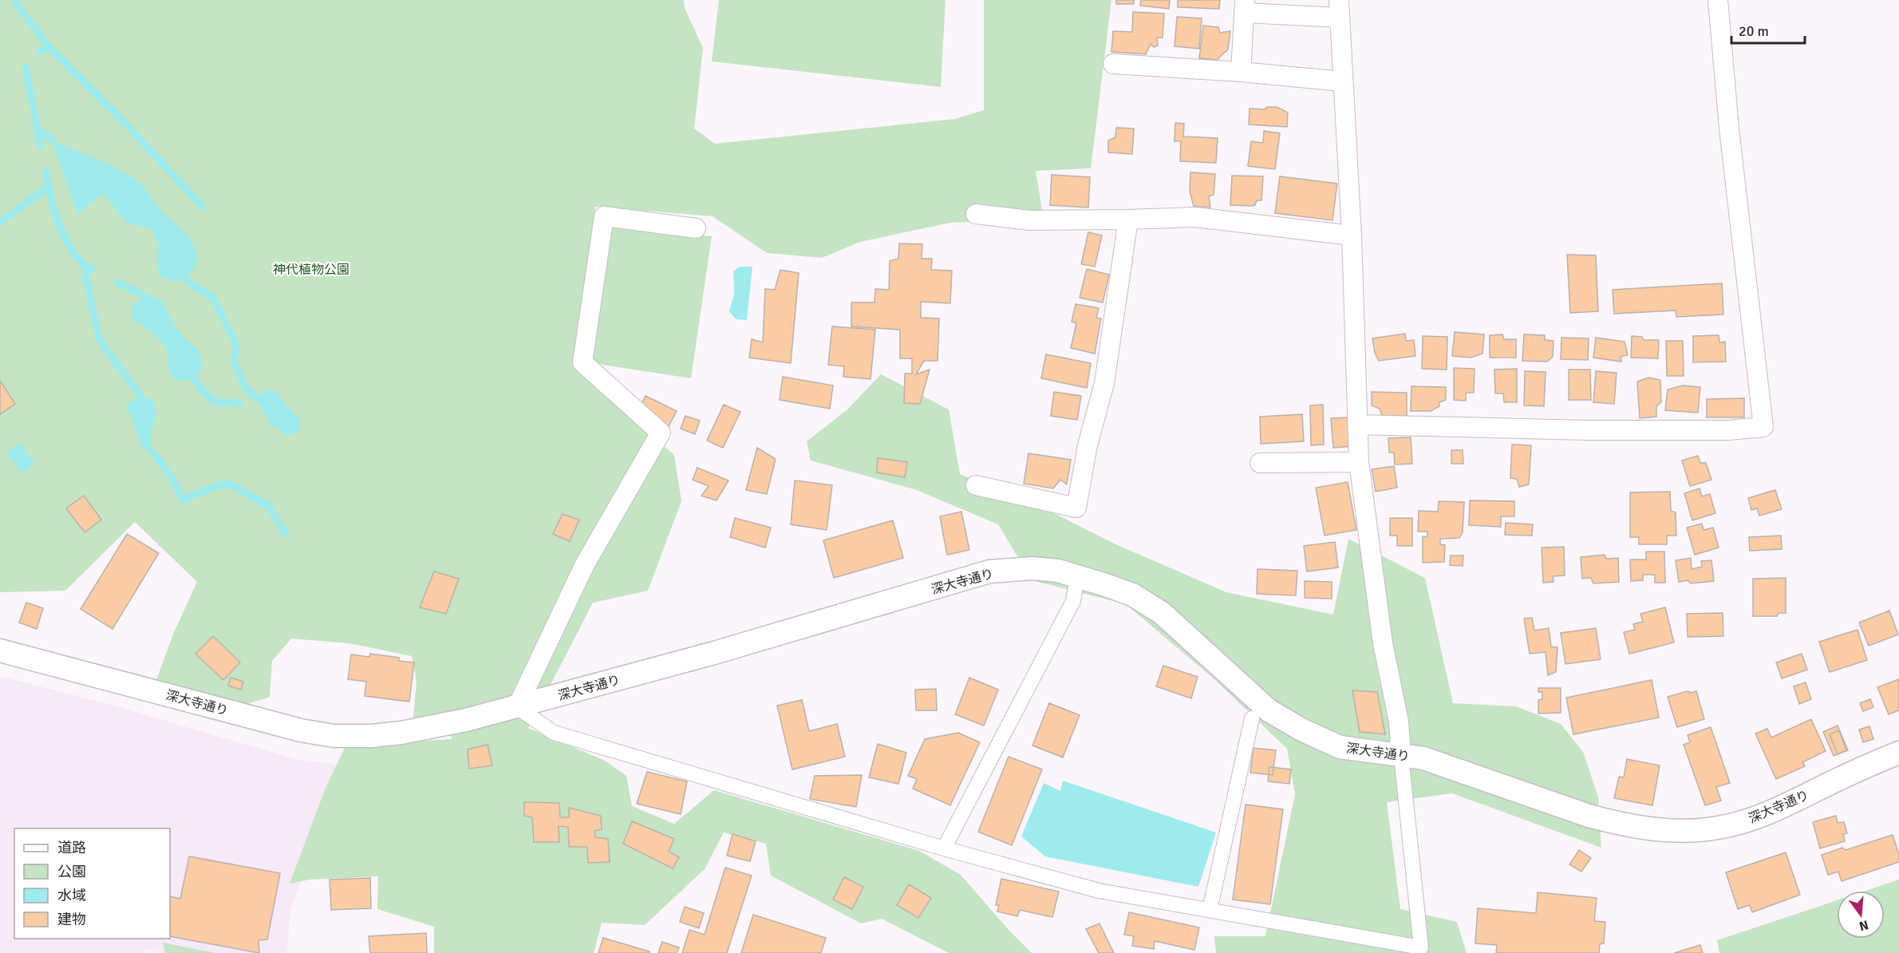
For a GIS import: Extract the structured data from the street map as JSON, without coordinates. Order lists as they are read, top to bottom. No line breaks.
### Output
{"streets":{"street":["深大寺通り"]},"parks":["神代植物公園"],"legend":["道路","公園","水域","建物"],"scale_bar":"20 m","north":"bottom"}
